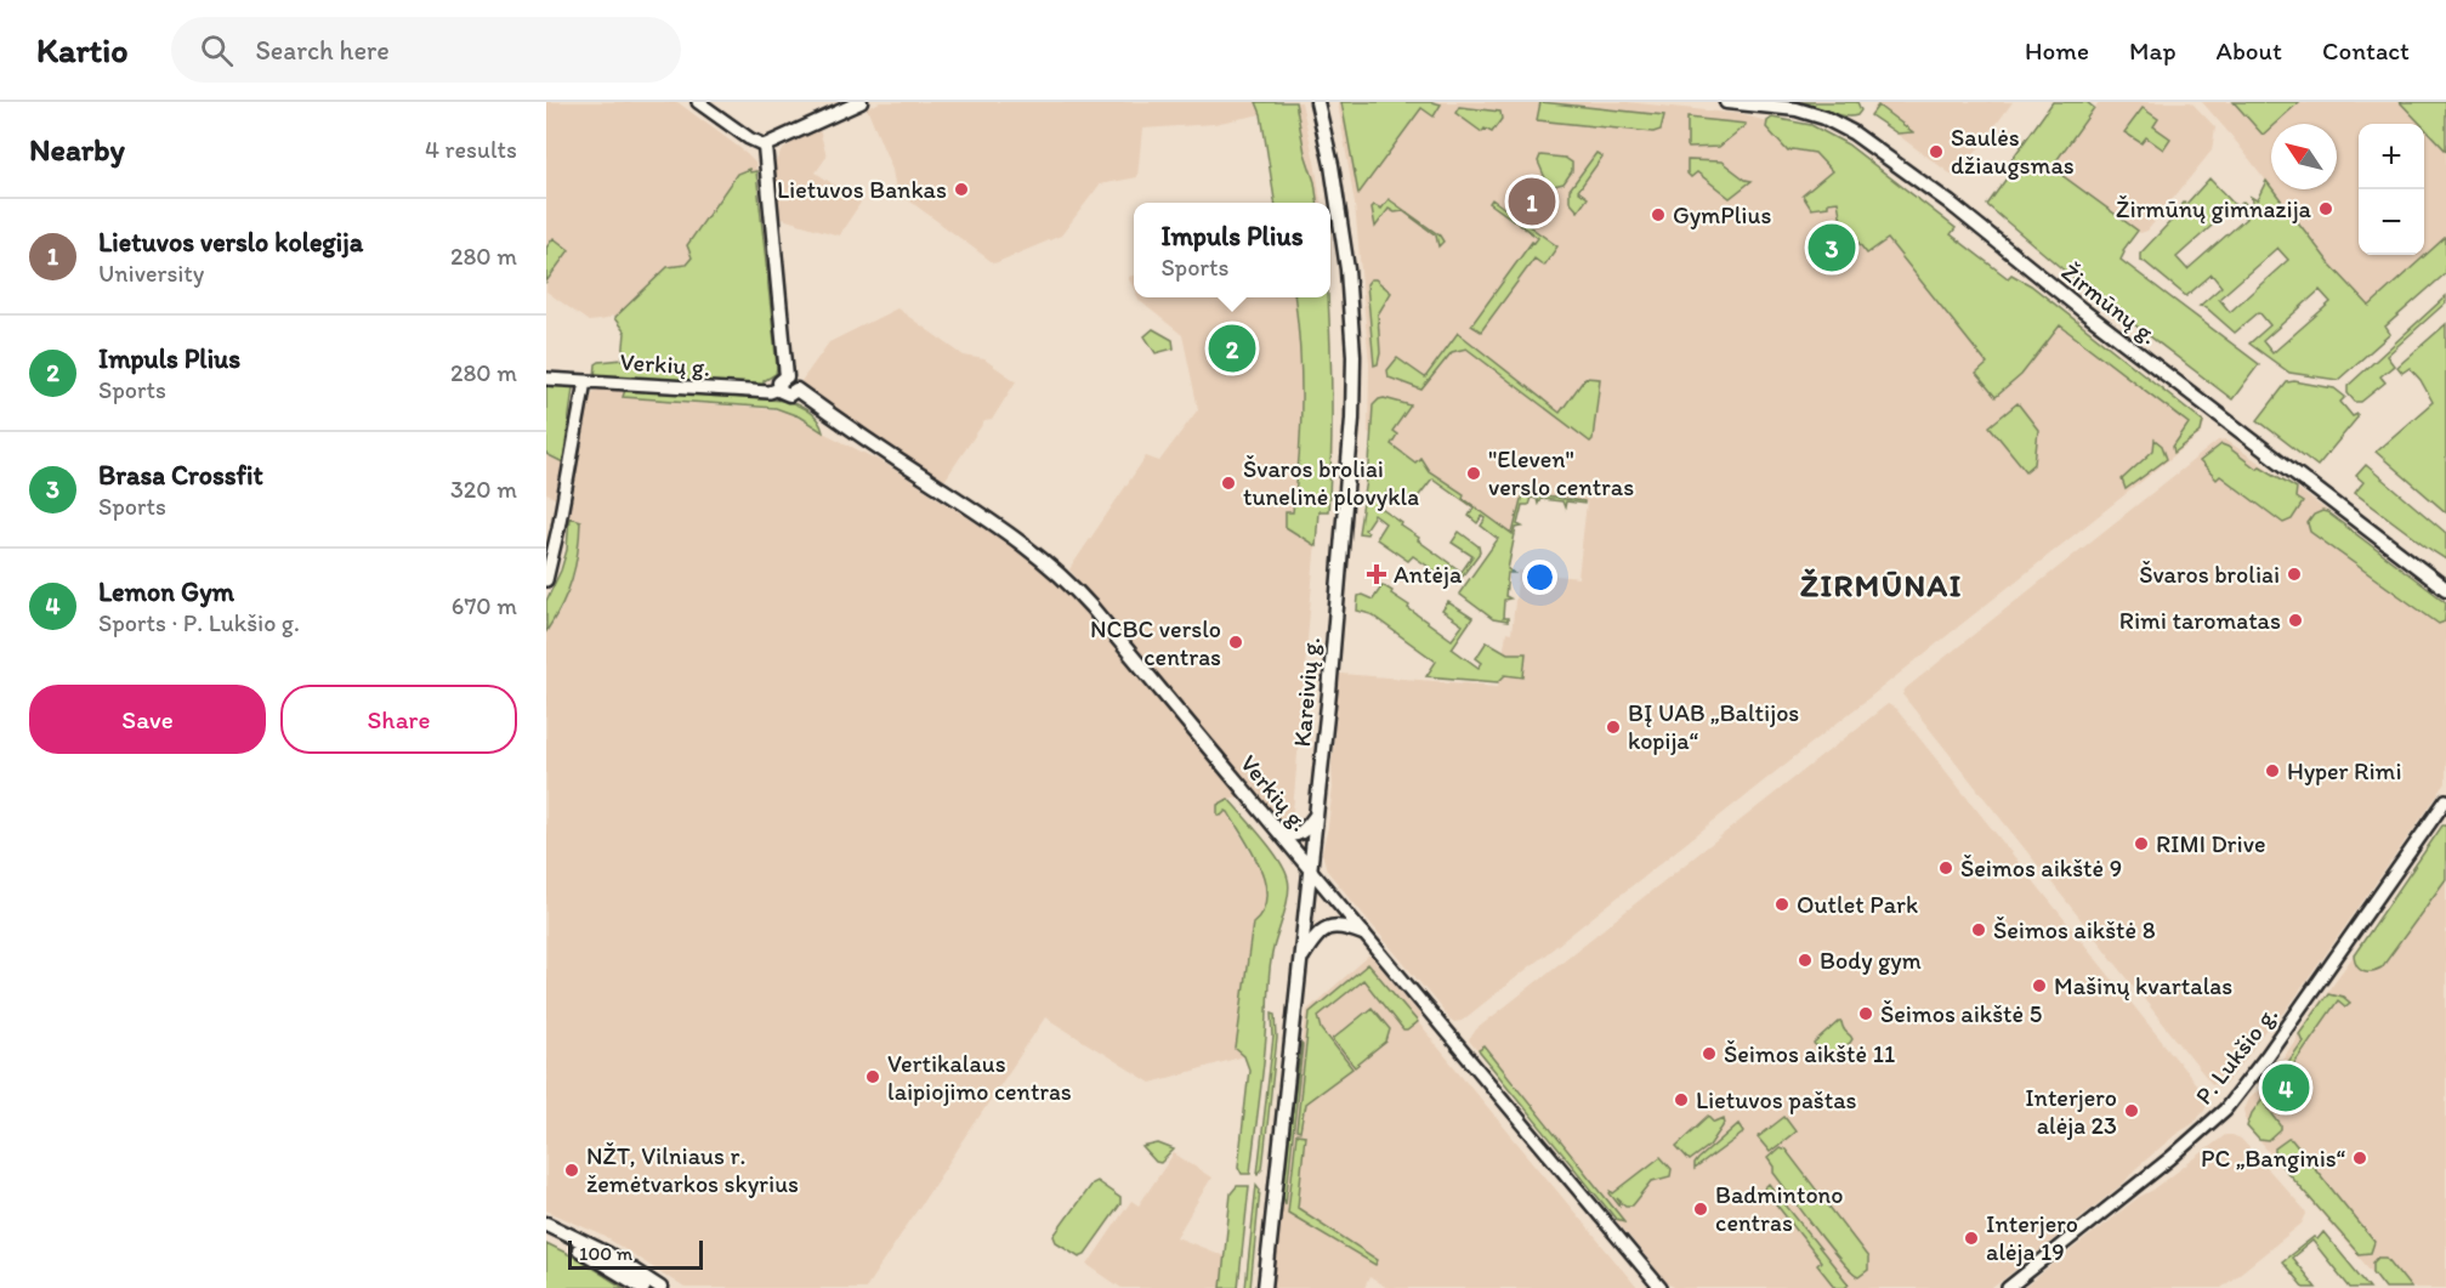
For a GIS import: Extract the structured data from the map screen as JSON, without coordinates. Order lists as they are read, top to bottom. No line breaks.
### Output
{"streets":{"main road":["Žirmūnų g.","Verkių g.","Kareivių g.","P. Lukšio g."]},"crossings":[["Verkių g.","Kareivių g."]],"districts":["ŽIRMŪNAI"],"places":{"other":["Saulės džiaugsmas","Lietuvos Bankas","Žirmūnų gimnazija","GymPlius","\"Eleven\" verslo centras","Švaros broliai tunelinė plovykla","Švaros broliai","Rimi taromatas","NCBC verslo centras","BĮ UAB „Baltijos kopija“","Hyper Rimi","RIMI Drive","Šeimos aikštė 9","Outlet Park","Šeimos aikštė 8","Body gym","Mašinų kvartalas","Šeimos aikštė 5","Šeimos aikštė 11","Vertikalaus laipiojimo centras","Lietuvos paštas","Interjero alėja 23","PC „Banginis“","NŽT, Vilniaus r. žemėtvarkos skyrius","Badmintono centras","Interjero alėja 19"],"health":["Antėja"]},"scale_bar":"100 m","north":"top left","page":{"header":"Kartio","search":"Search here","nav":["Home","Map","About","Contact"],"heading":["Nearby","4 results"],"map_buttons":["+","−"],"pins":["1","3","2","4"],"list":[{"mark":"1","name":"Lietuvos verslo kolegija","note":"University","value":"280 m"},{"mark":"2","name":"Impuls Plius","note":"Sports","value":"280 m"},{"mark":"3","name":"Brasa Crossfit","note":"Sports","value":"320 m"},{"mark":"4","name":"Lemon Gym","note":"Sports · P. Lukšio g.","value":"670 m"}],"popup":["Impuls Plius","Sports"],"buttons":["Save","Share"],"scale":"100 m"}}
